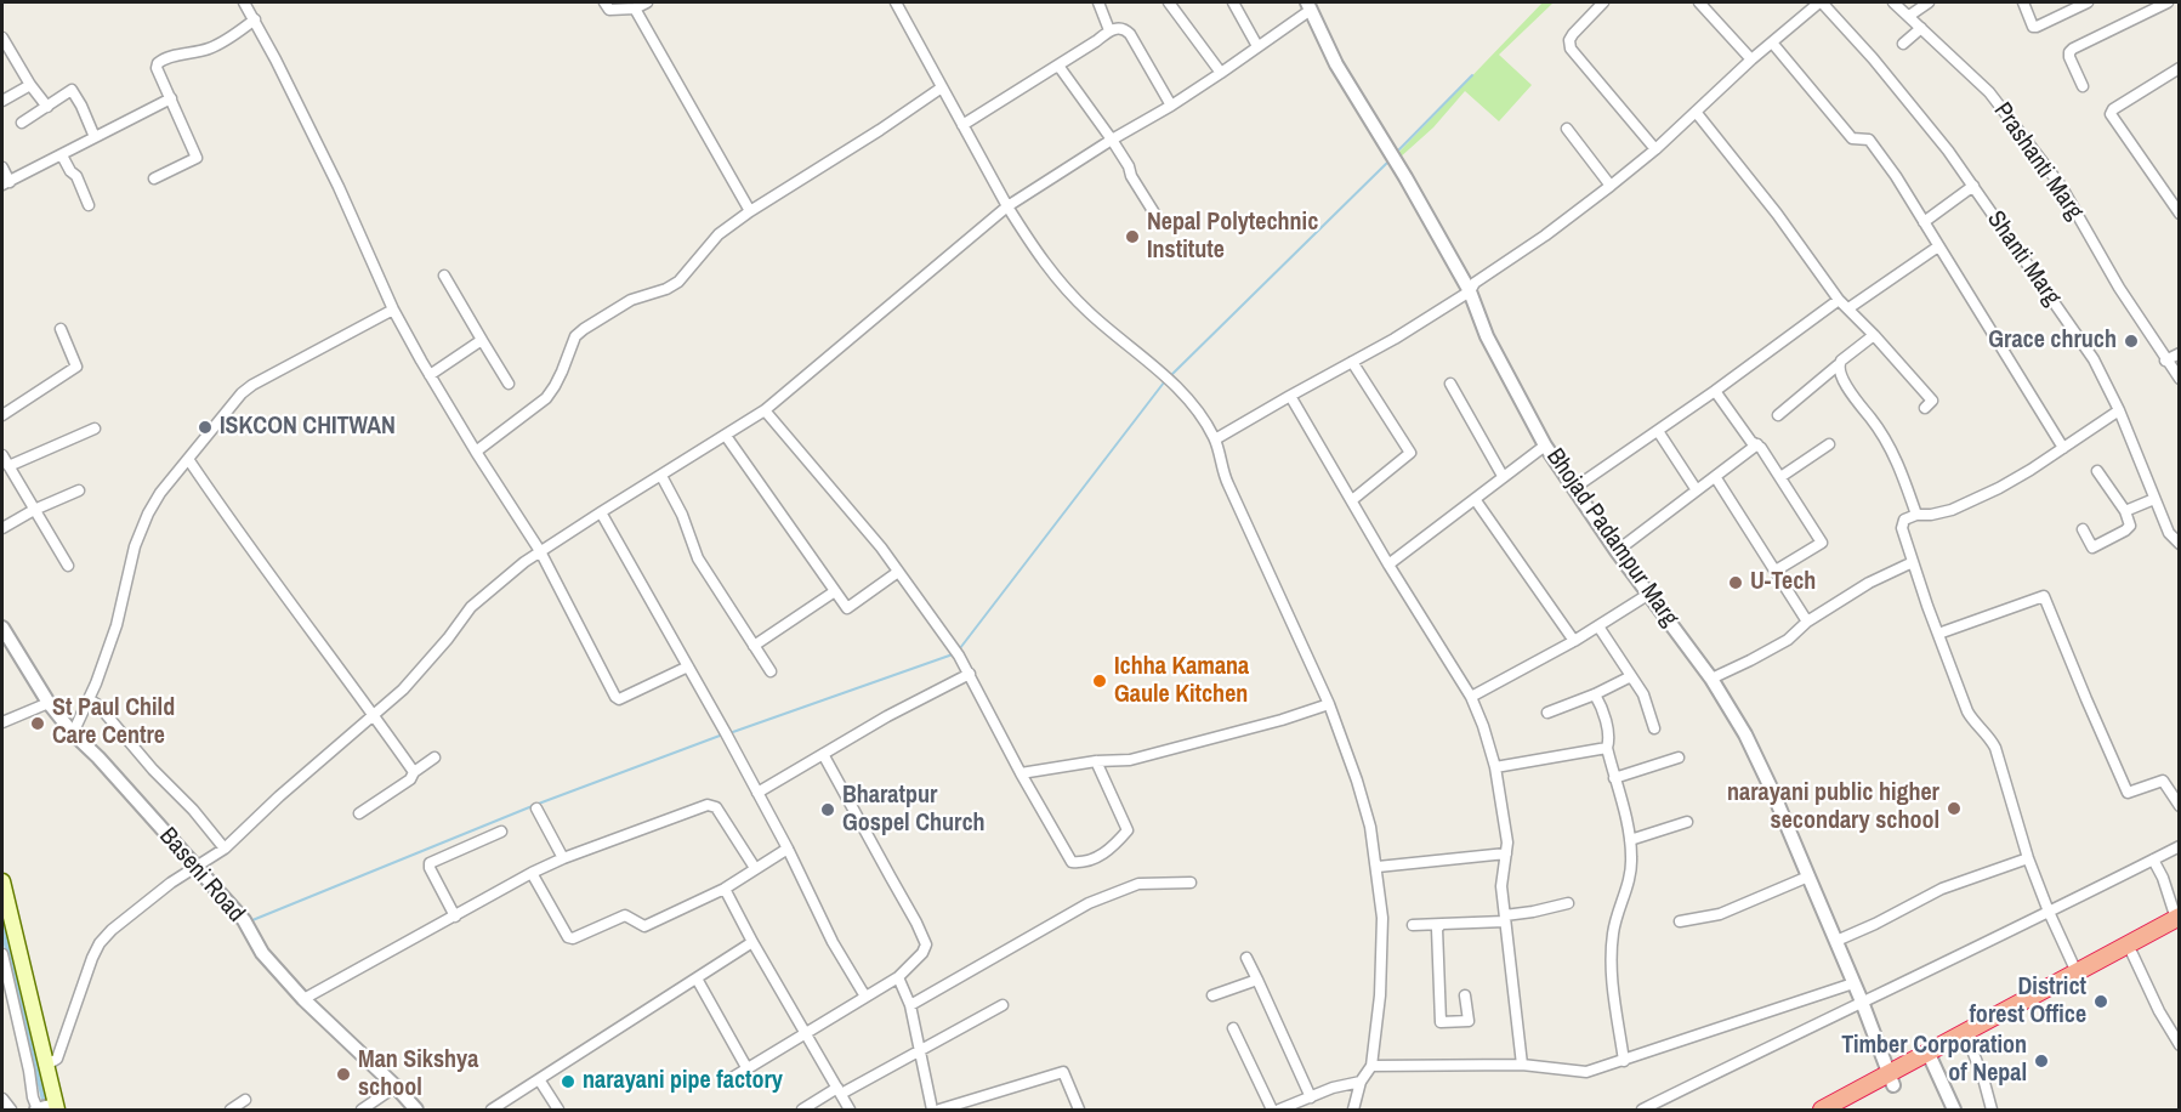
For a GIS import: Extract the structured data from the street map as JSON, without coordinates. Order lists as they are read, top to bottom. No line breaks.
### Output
{"streets":{"street":["Prashanti Marg","Shanti Marg","Bhojad Padampur Marg","Baseni Road"]},"places":["Nepal Polytechnic Institute","Grace chruch","ISKCON CHITWAN","U-Tech","Ichha Kamana Gaule Kitchen","St Paul Child Care Centre","narayani public higher secondary school","Bharatpur Gospel Church","District forest Office","Timber Corporation of Nepal","Man Sikshya school","narayani pipe factory"]}
